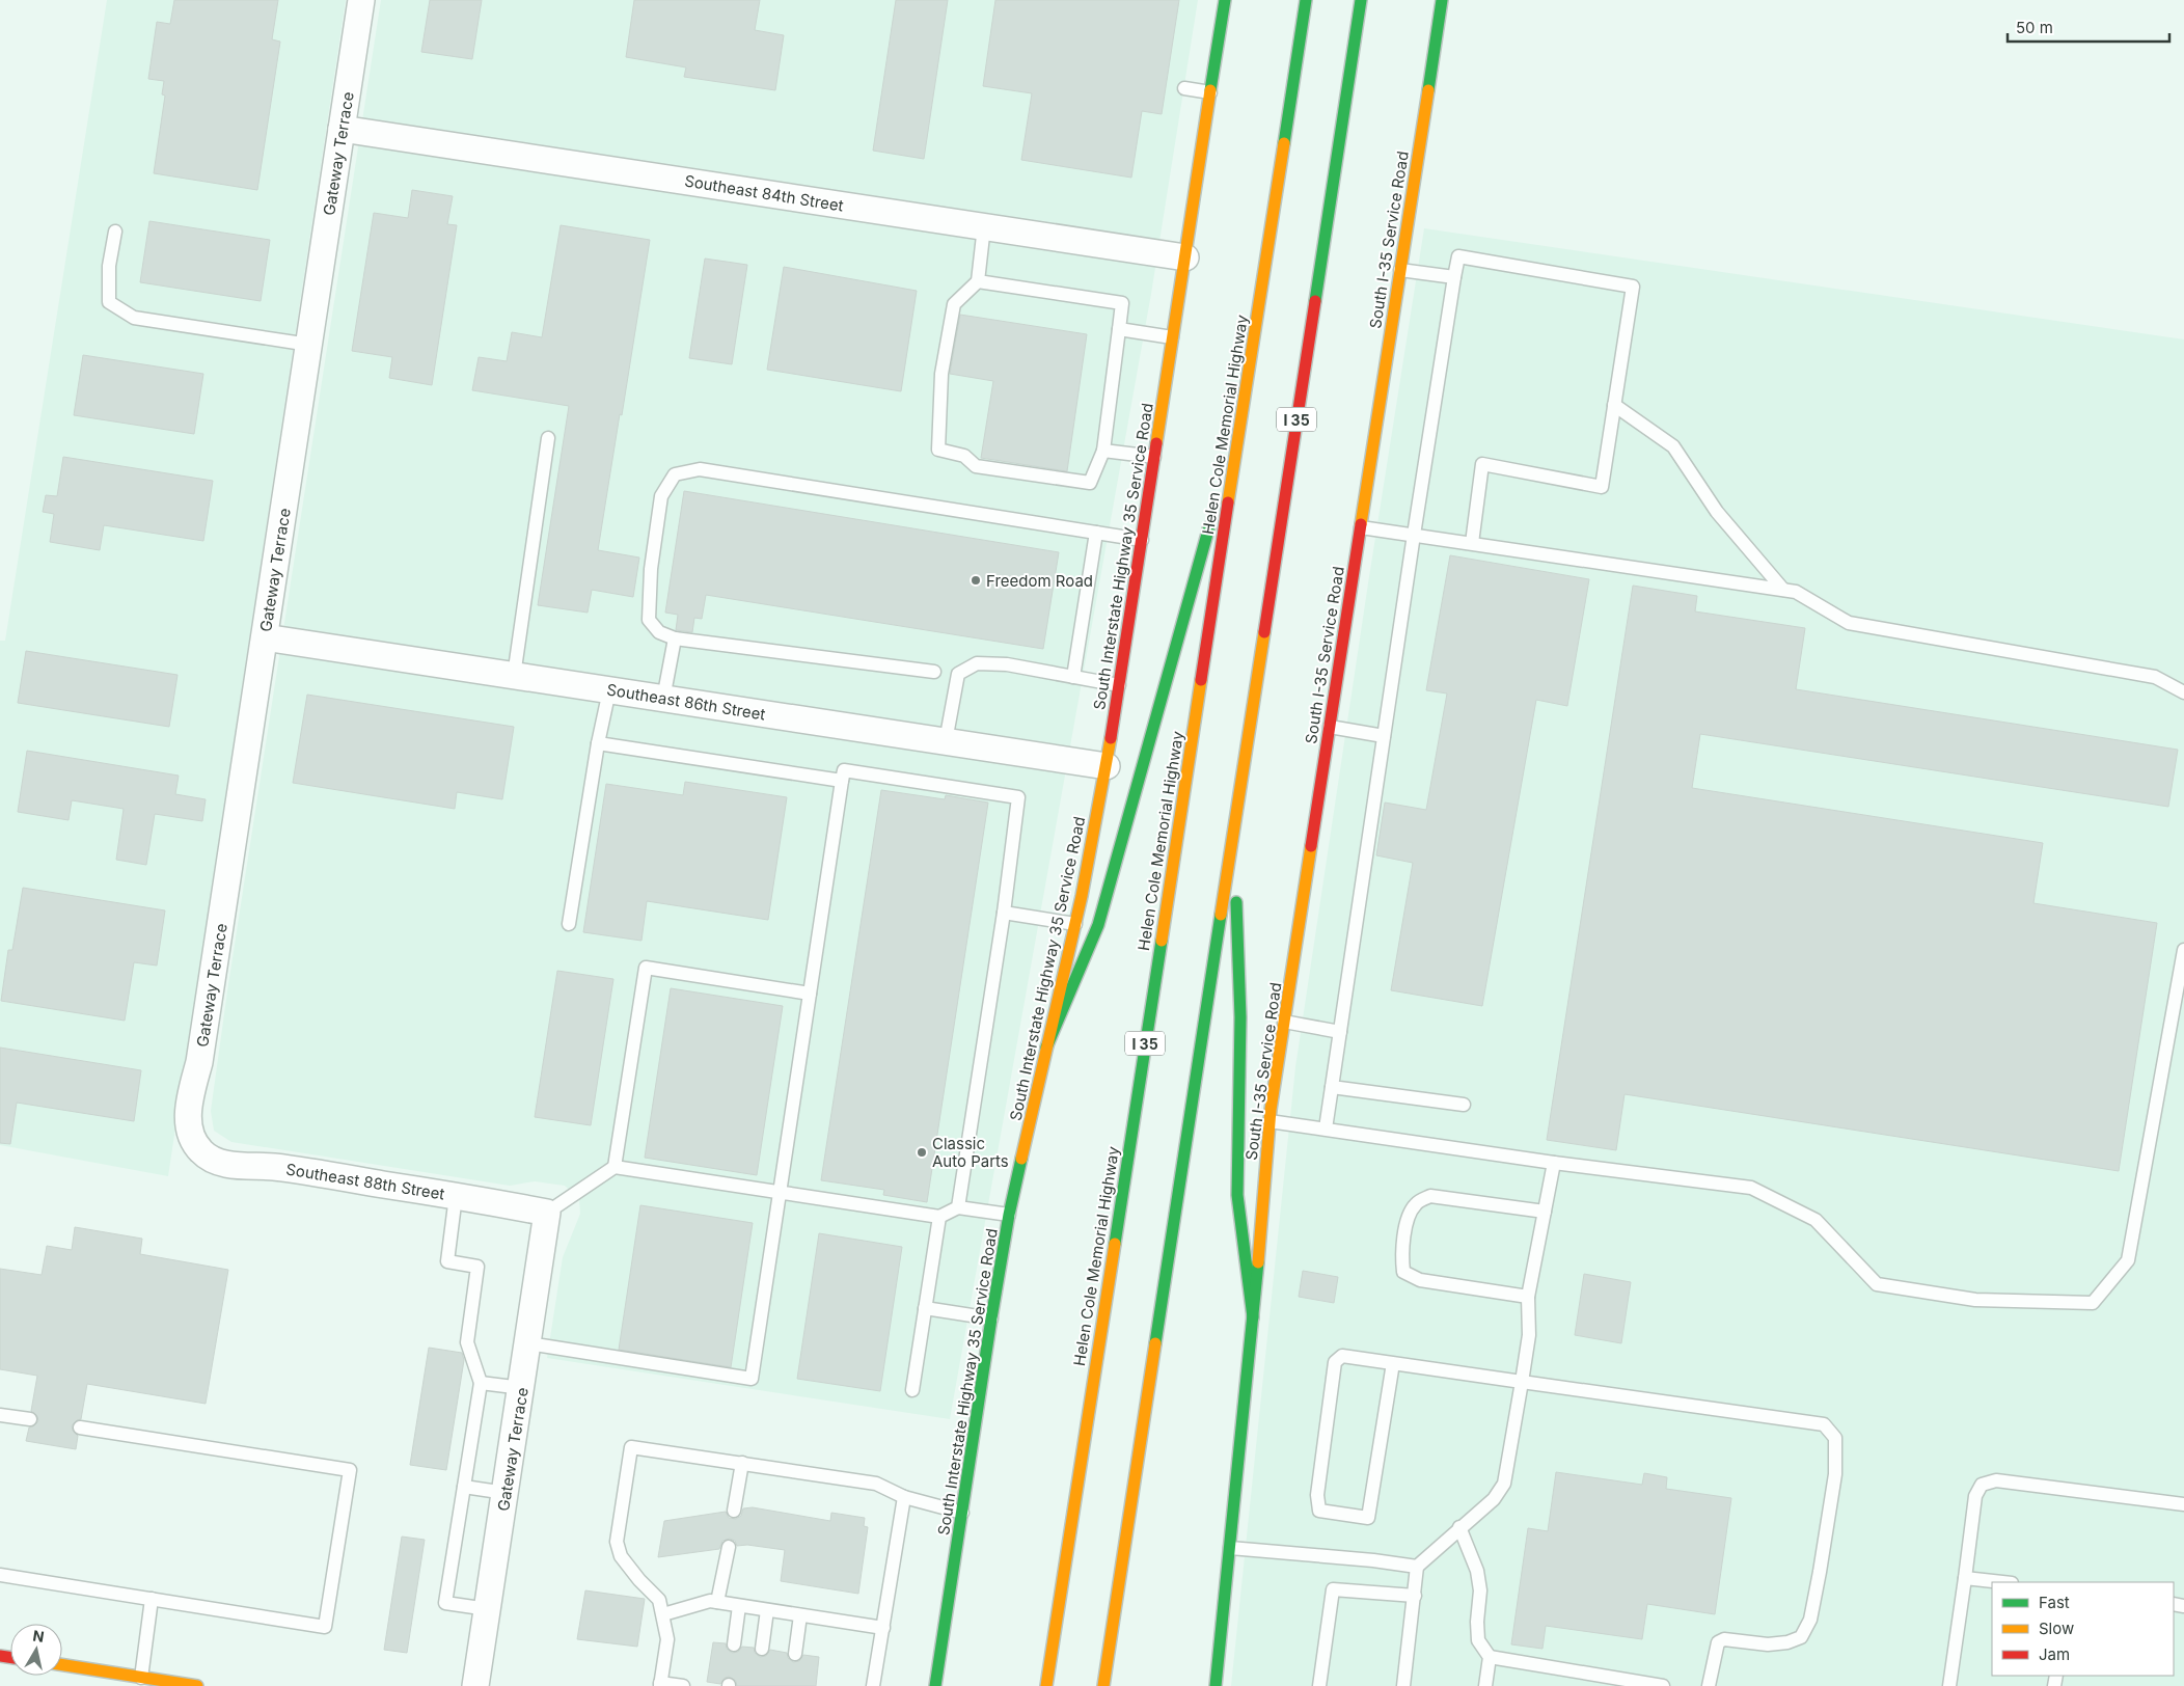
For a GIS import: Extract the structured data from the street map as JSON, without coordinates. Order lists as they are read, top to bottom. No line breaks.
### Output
{"streets":{"main road":["South I-35 Service Road","I 35","Helen Cole Memorial Highway","South Interstate Highway 35 Service Road"],"street":["Gateway Terrace","Southeast 84th Street","Southeast 86th Street","Southeast 88th Street"]},"crossings":[["Gateway Terrace","Southeast 84th Street"],["Gateway Terrace","Southeast 86th Street"],["Gateway Terrace","Southeast 88th Street"],["Southeast 84th Street","South Interstate Highway 35 Service Road"],["South Interstate Highway 35 Service Road","Southeast 86th Street"]],"places":["Freedom Road","Classic Auto Parts"],"legend":["Fast","Slow","Jam"],"scale_bar":"50 m","north":"top"}
